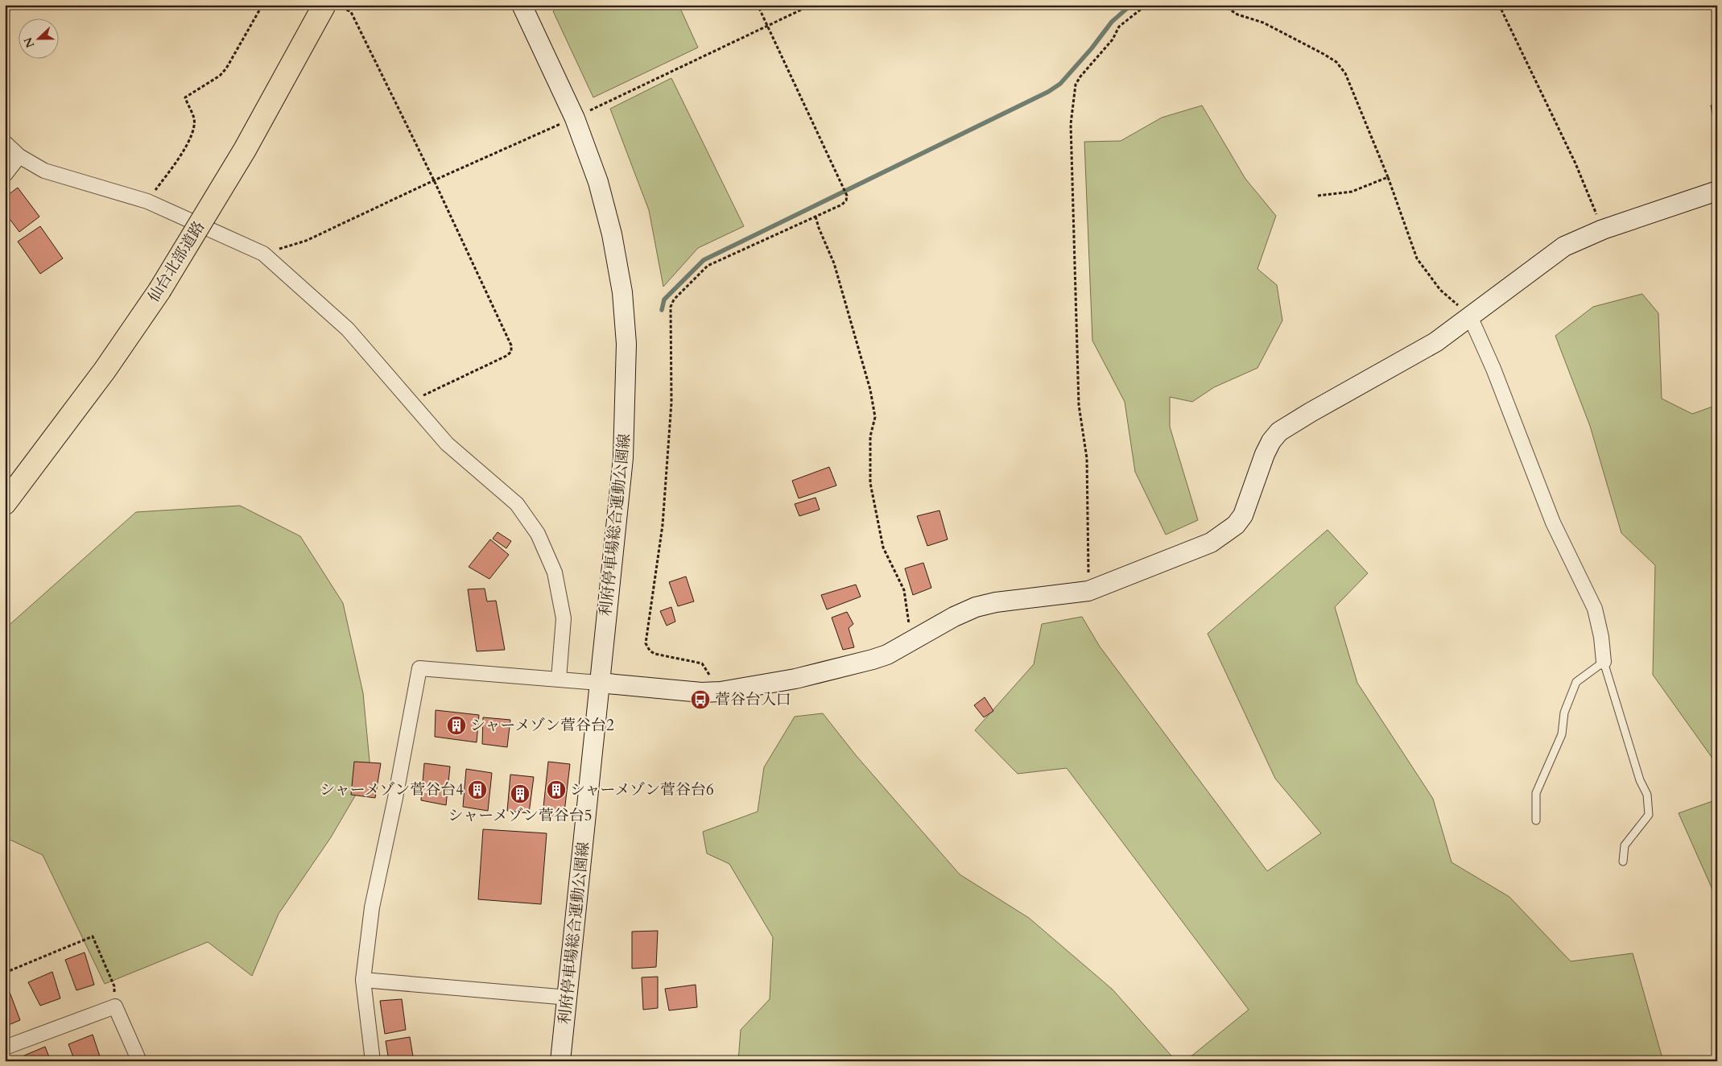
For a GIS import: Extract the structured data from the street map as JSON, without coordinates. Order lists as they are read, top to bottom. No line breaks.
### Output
{"streets":{"highway":["仙台北部道路"],"street":["利府停車場総合運動公園線"]},"places":{"bus stop":["菅谷台入口"],"building":["シャーメゾン菅谷台2","シャーメゾン菅谷台4","シャーメゾン菅谷台6","シャーメゾン菅谷台5"]},"north":"left"}
